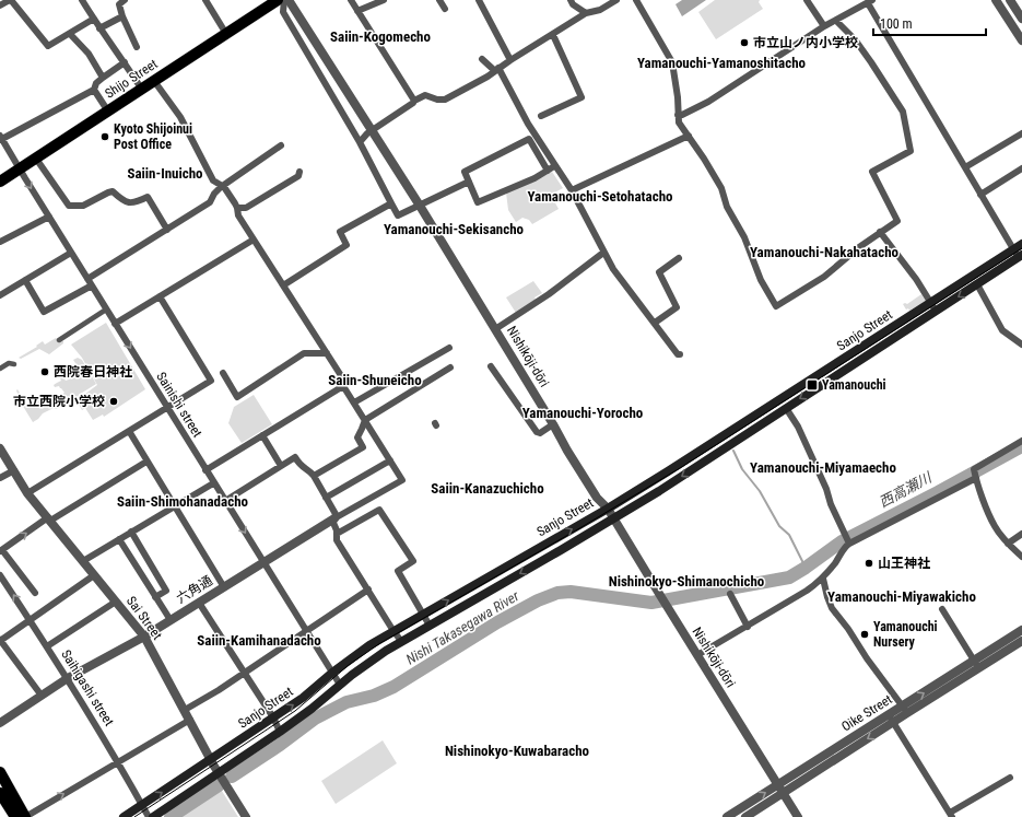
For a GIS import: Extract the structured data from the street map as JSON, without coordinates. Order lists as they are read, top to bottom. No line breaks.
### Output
{"streets":{"main road":["Shijo Street","Sanjo Street"],"street":["Nishikōji-dōri","Sainishi street","六角通","Sai Street","Saihigashi street","Oike Street"]},"crossings":[["Shijo Street","Sainishi street"],["Sanjo Street","Nishikōji-dōri"],["Sanjo Street","Sainishi street"],["Sanjo Street","Sai Street"],["Sanjo Street","Saihigashi street"],["Nishikōji-dōri","Oike Street"],["Sainishi street","六角通"],["六角通","Sai Street"],["六角通","Saihigashi street"]],"districts":["Saiin-Kogomecho","Yamanouchi-Yamanoshitacho","Saiin-Inuicho","Yamanouchi-Setohatacho","Yamanouchi-Sekisancho","Yamanouchi-Nakahatacho","Saiin-Shuneicho","Yamanouchi-Yorocho","Yamanouchi-Miyamaecho","Saiin-Kanazuchicho","Saiin-Shimohanadacho","Nishinokyo-Shimanochicho","Yamanouchi-Miyawakicho","Saiin-Kamihanadacho","Nishinokyo-Kuwabaracho"],"water":["西高瀬川","Nishi Takasegawa River"],"places":{"other":["市立山ノ内小学校","Kyoto Shijoinui Post Office","西院春日神社","市立西院小学校","山王神社","Yamanouchi Nursery"],"transit":["Yamanouchi"]},"scale_bar":"100 m"}
